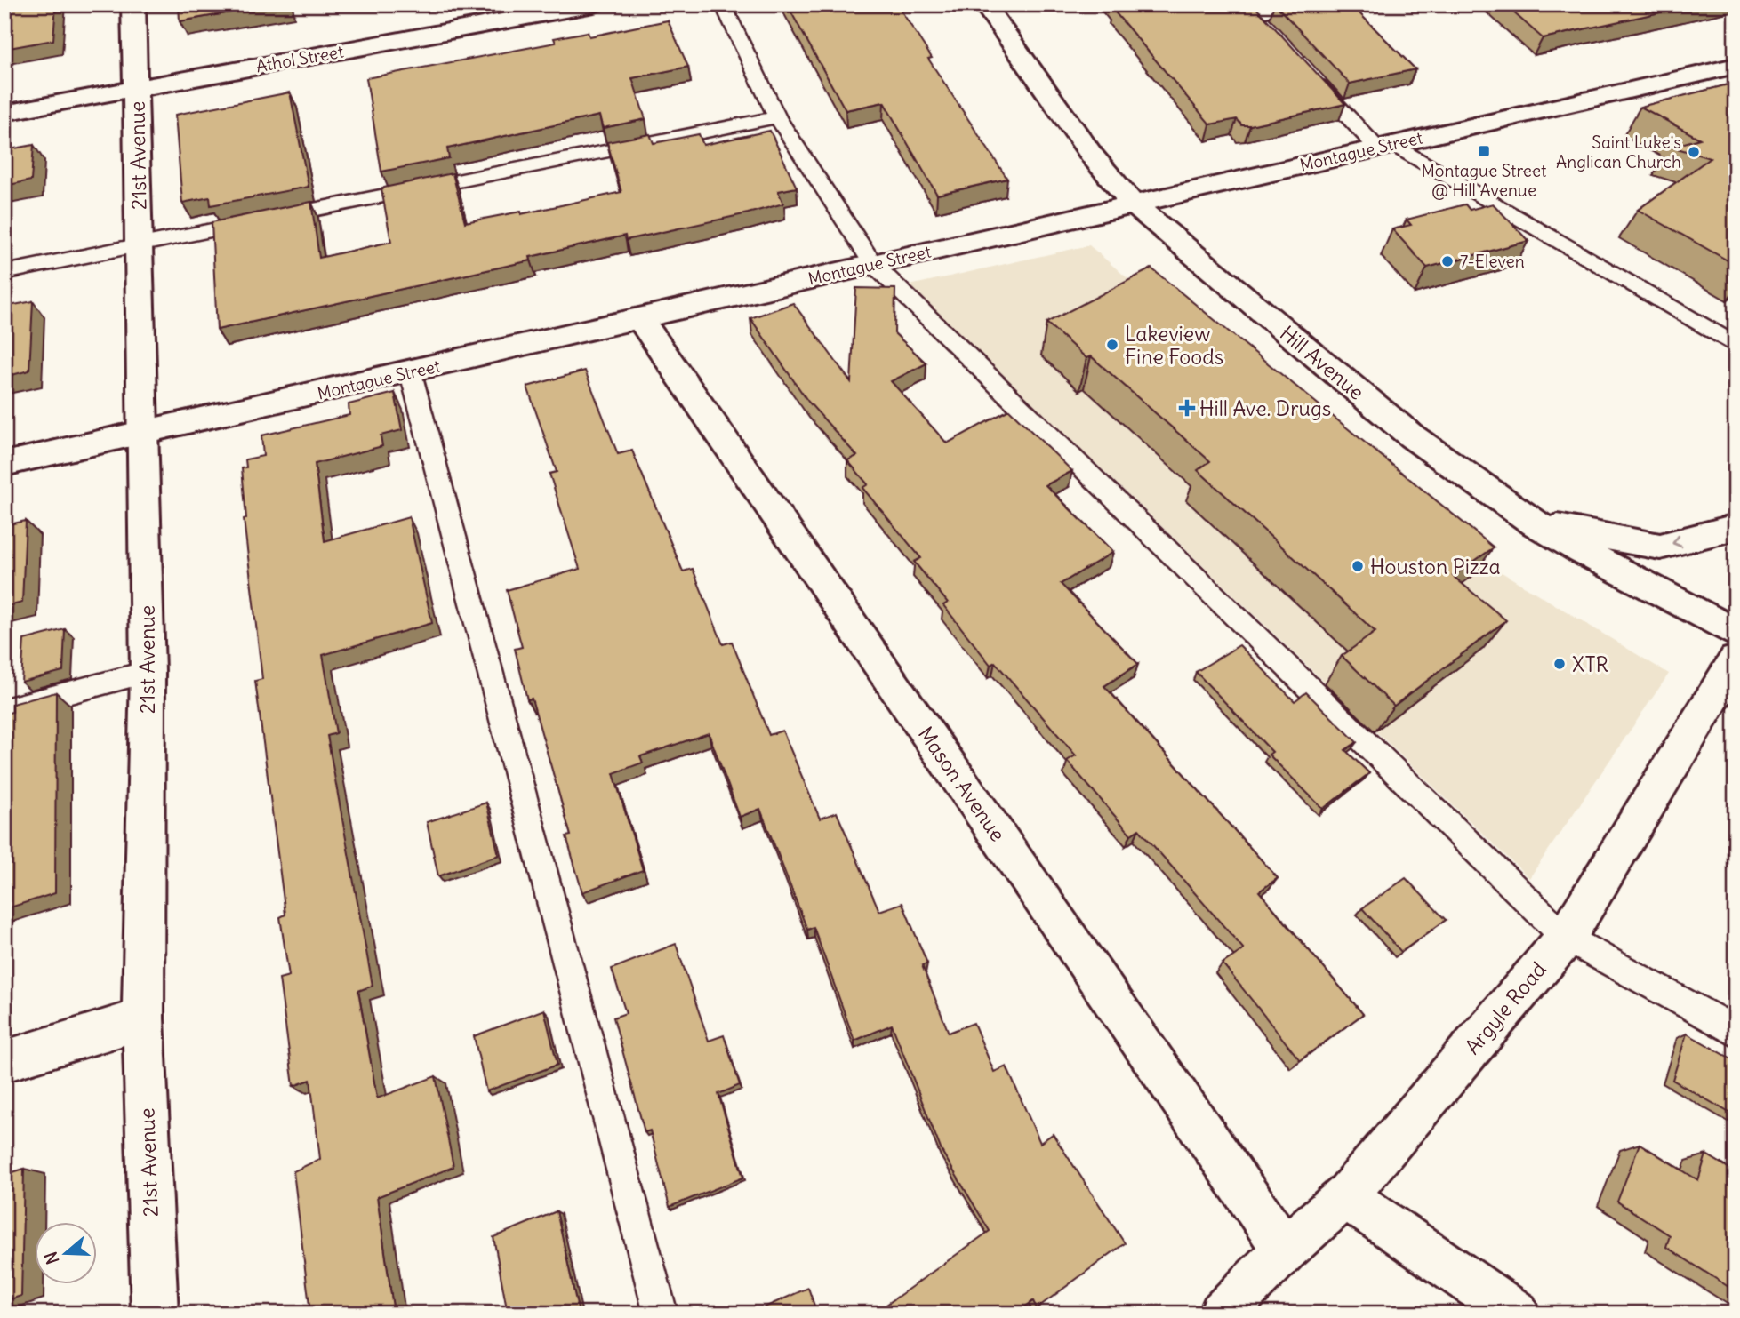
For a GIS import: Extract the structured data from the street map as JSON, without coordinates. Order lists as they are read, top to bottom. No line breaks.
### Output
{"streets":{"street":["Athol Street","Montague Street","21st Avenue","Hill Avenue","Mason Avenue","Argyle Road"]},"crossings":[["Athol Street","21st Avenue"],["Montague Street","21st Avenue"],["Montague Street","Hill Avenue"],["Montague Street","Mason Avenue"],["Mason Avenue","Argyle Road"]],"places":{"transit":["Montague Street @ Hill Avenue"],"other":["Saint Luke's Anglican Church","7-Eleven","Lakeview Fine Foods","Houston Pizza","XTR"],"health":["Hill Ave. Drugs"]},"north":"left"}
